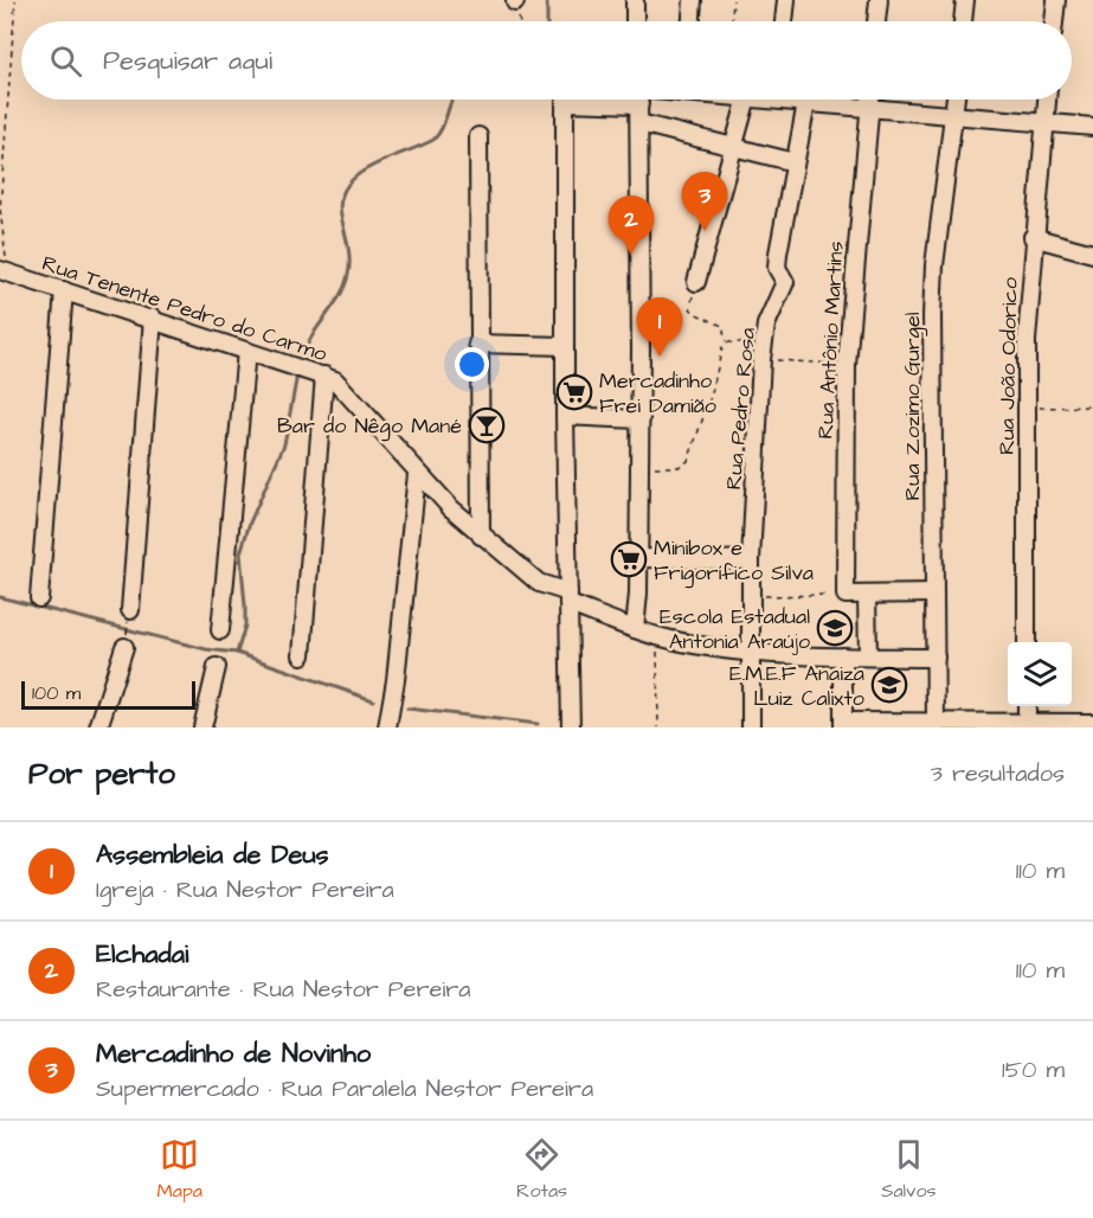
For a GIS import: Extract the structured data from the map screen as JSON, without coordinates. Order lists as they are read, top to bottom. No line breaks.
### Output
{"streets":{"street":["Rua Tenente Pedro do Carmo","Rua Antônio Martins","Rua João Odorico","Rua Zozimo Gurgel","Rua Pedro Rosa"]},"crossings":[["Rua Tenente Pedro do Carmo","Rua Zozimo Gurgel"],["Rua Tenente Pedro do Carmo","Rua Pedro Rosa"]],"places":{"supermarket":["Mercadinho Frei Damião","Minibox e Frigorífico Silva"],"bar":["Bar do Nêgo Mané"],"school or university":["Escola Estadual Antonia Araújo","E.M.E.F Anaiza Luiz Calixto"]},"scale_bar":"100 m","page":{"search":"Pesquisar aqui","pins":["3","2","1"],"scale":"100 m","heading":["Por perto","3 resultados"],"list":[{"mark":"1","name":"Assembleia de Deus","note":"Igreja · Rua Nestor Pereira","value":"110 m"},{"mark":"2","name":"Elchadai","note":"Restaurante · Rua Nestor Pereira","value":"110 m"},{"mark":"3","name":"Mercadinho de Novinho","note":"Supermercado · Rua Paralela Nestor Pereira","value":"150 m"}],"nav":["Mapa","Rotas","Salvos"]}}
